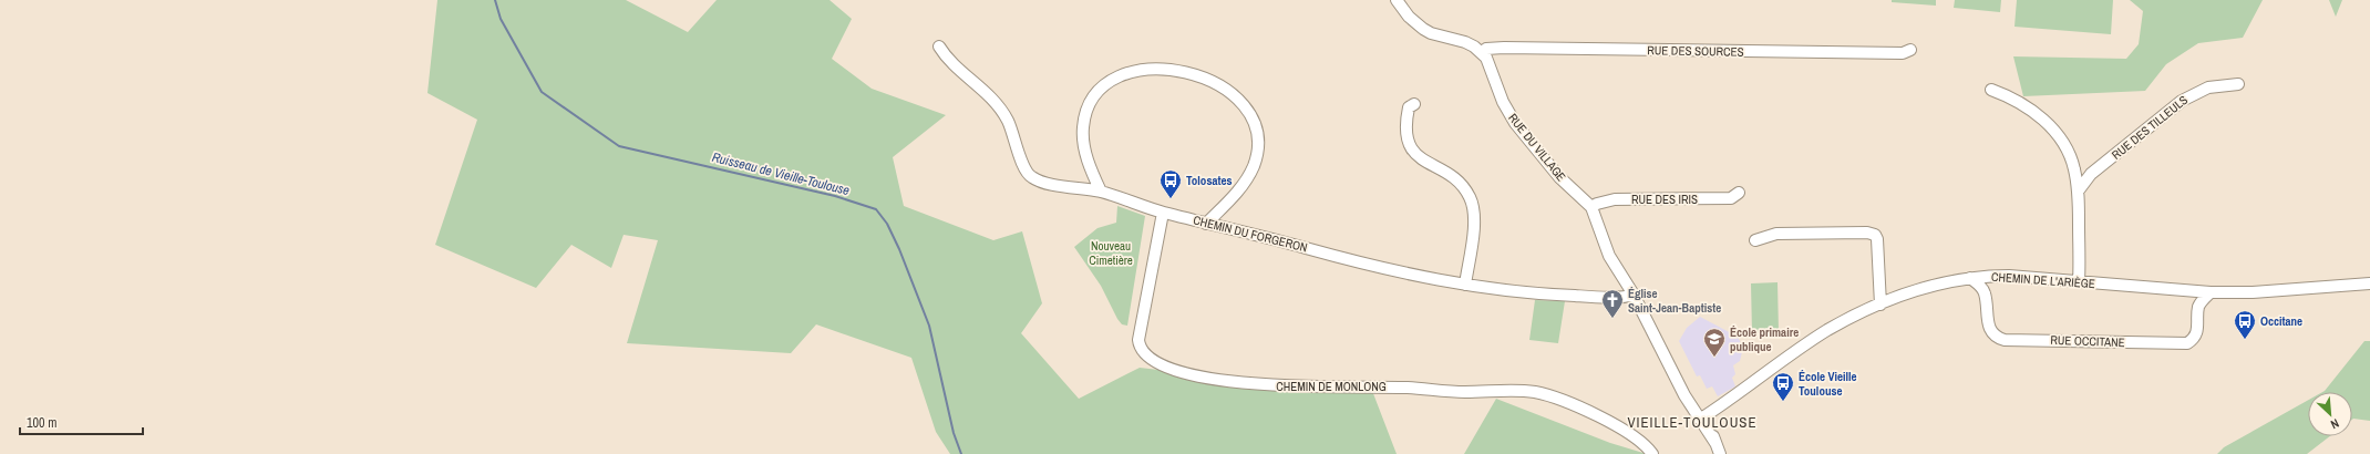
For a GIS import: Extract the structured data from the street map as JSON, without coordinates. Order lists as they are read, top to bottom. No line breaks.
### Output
{"streets":{"street":["RUE DES SOURCES","RUE DES TILLEULS","RUE DU VILLAGE","RUE DES IRIS","CHEMIN DU FORGERON","CHEMIN DE L'ARIÈGE","RUE OCCITANE","CHEMIN DE MONLONG"]},"crossings":[["RUE DES SOURCES","RUE DU VILLAGE"],["RUE DU VILLAGE","RUE DES IRIS"],["RUE DU VILLAGE","CHEMIN DU FORGERON"],["RUE DU VILLAGE","CHEMIN DE L'ARIÈGE"],["CHEMIN DU FORGERON","CHEMIN DE MONLONG"],["CHEMIN DE L'ARIÈGE","RUE OCCITANE"]],"districts":["VIEILLE-TOULOUSE"],"water":["Ruisseau de Vieille-Toulouse"],"parks":["Nouveau Cimetière"],"places":{"bus stop":["Tolosates","Occitane","École Vieille Toulouse"],"church":["Église Saint-Jean-Baptiste"],"school or university":["École primaire publique"]},"scale_bar":"100 m","north":"bottom right"}
